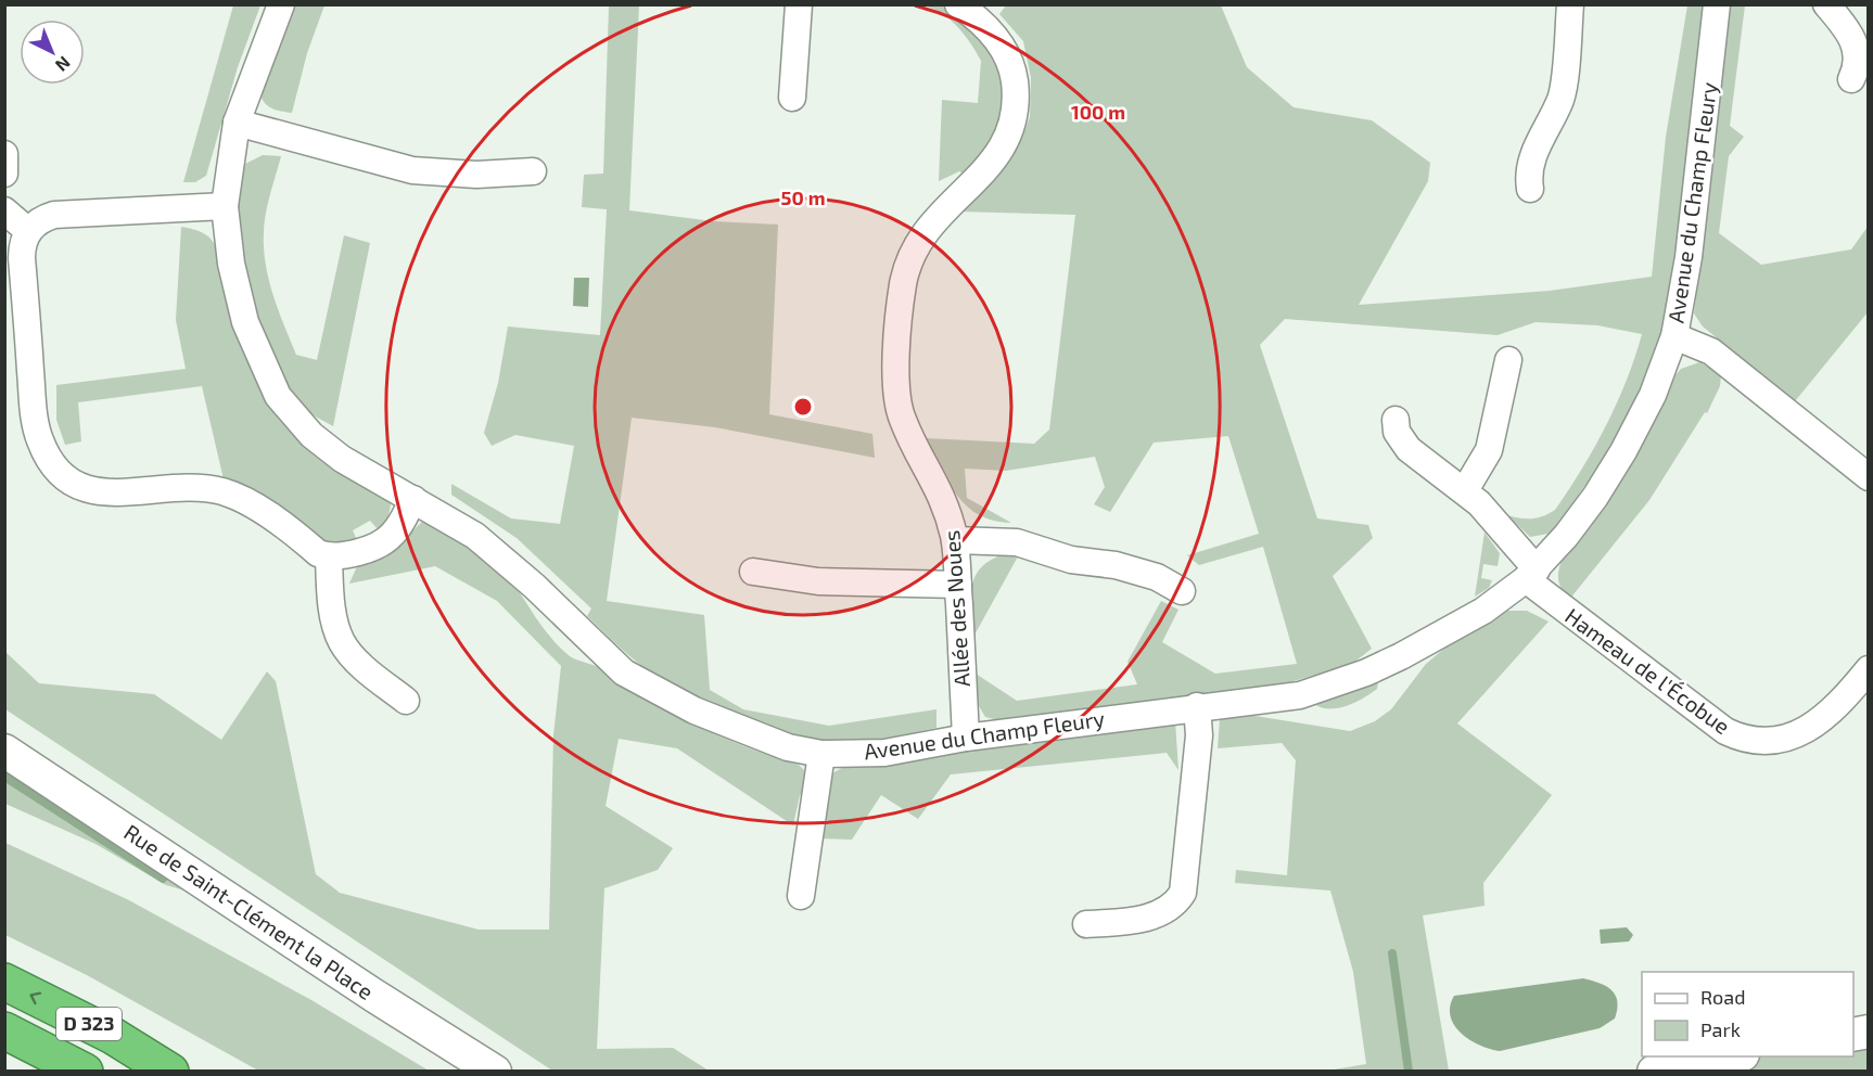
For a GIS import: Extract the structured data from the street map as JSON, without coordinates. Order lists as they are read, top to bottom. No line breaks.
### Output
{"streets":{"highway":["D 323"],"street":["Avenue du Champ Fleury","Allée des Noues","Hameau de l'Écobue","Rue de Saint-Clément la Place"]},"crossings":[["Avenue du Champ Fleury","Allée des Noues"],["Avenue du Champ Fleury","Hameau de l'Écobue"]],"legend":["Road","Park"],"north":"bottom right","rings":["100 m","50 m"]}
